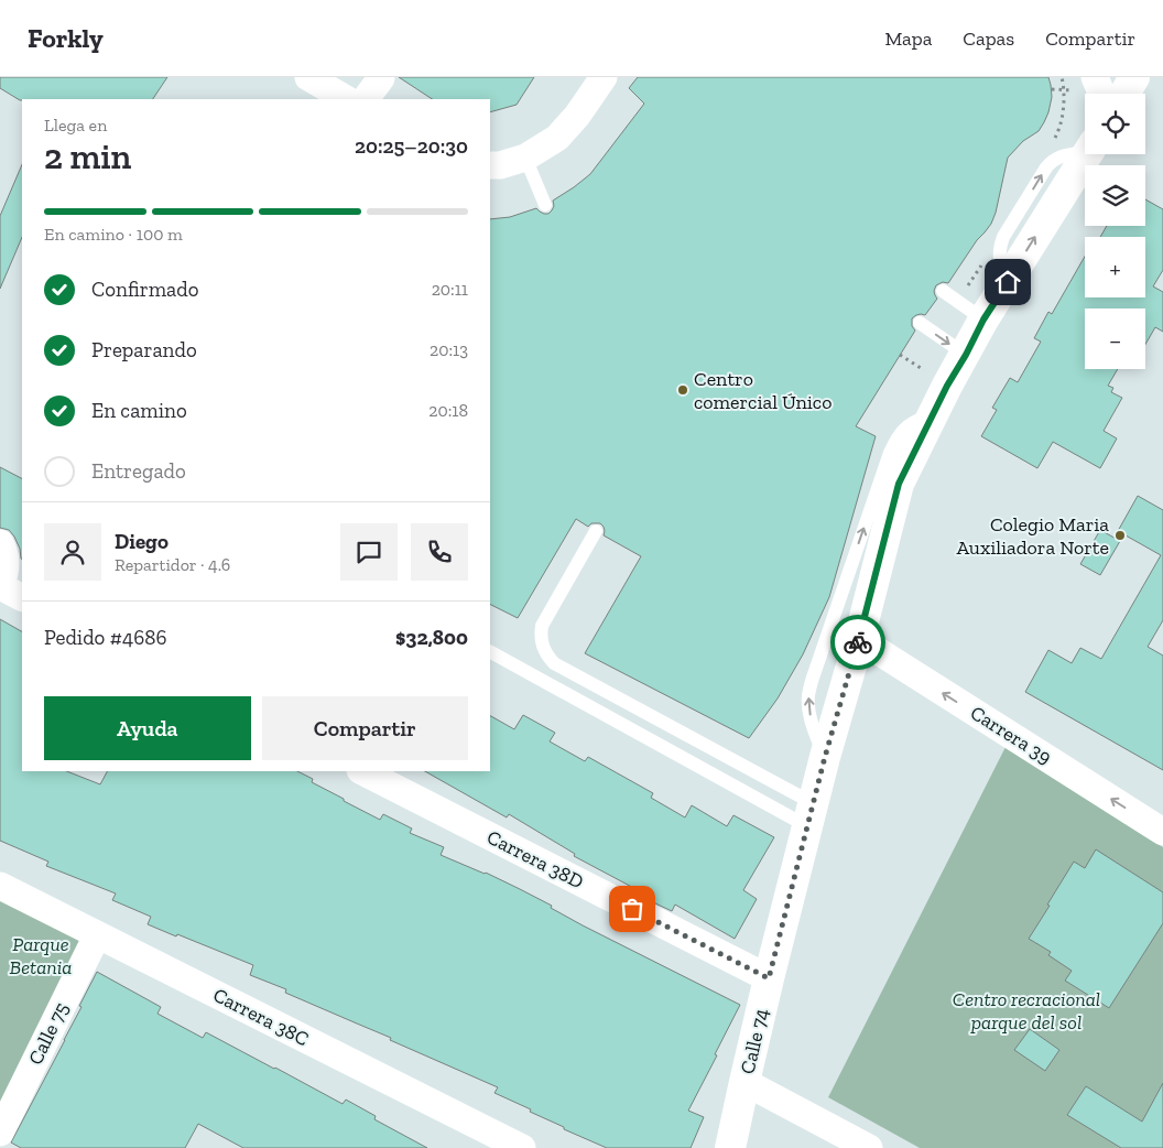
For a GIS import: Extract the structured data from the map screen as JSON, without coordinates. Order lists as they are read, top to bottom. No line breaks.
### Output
{"streets":{"street":["Carrera 39","Carrera 38D","Carrera 38C","Calle 75","Calle 74"]},"crossings":[["Carrera 39","Calle 74"],["Carrera 38D","Calle 74"],["Carrera 38C","Calle 75"]],"one_way":["Carrera 39"],"parks":["Parque Betania","Centro recracional parque del sol"],"places":["Centro comercial Único","Colegio Maria Auxiliadora Norte"],"page":{"header":"Forkly","nav":["Mapa","Capas","Compartir"],"map_buttons":["+","−"],"heading":["2 min","Llega en","20:25–20:30"],"panel":["Diego","Repartidor · 4.6","Pedido #4686","$32,800"],"bar":"En camino · 100 m","list":[["Confirmado","20:11"],["Preparando","20:13"],["En camino","20:18"],"Entregado"],"buttons":["Ayuda","Compartir"]}}
